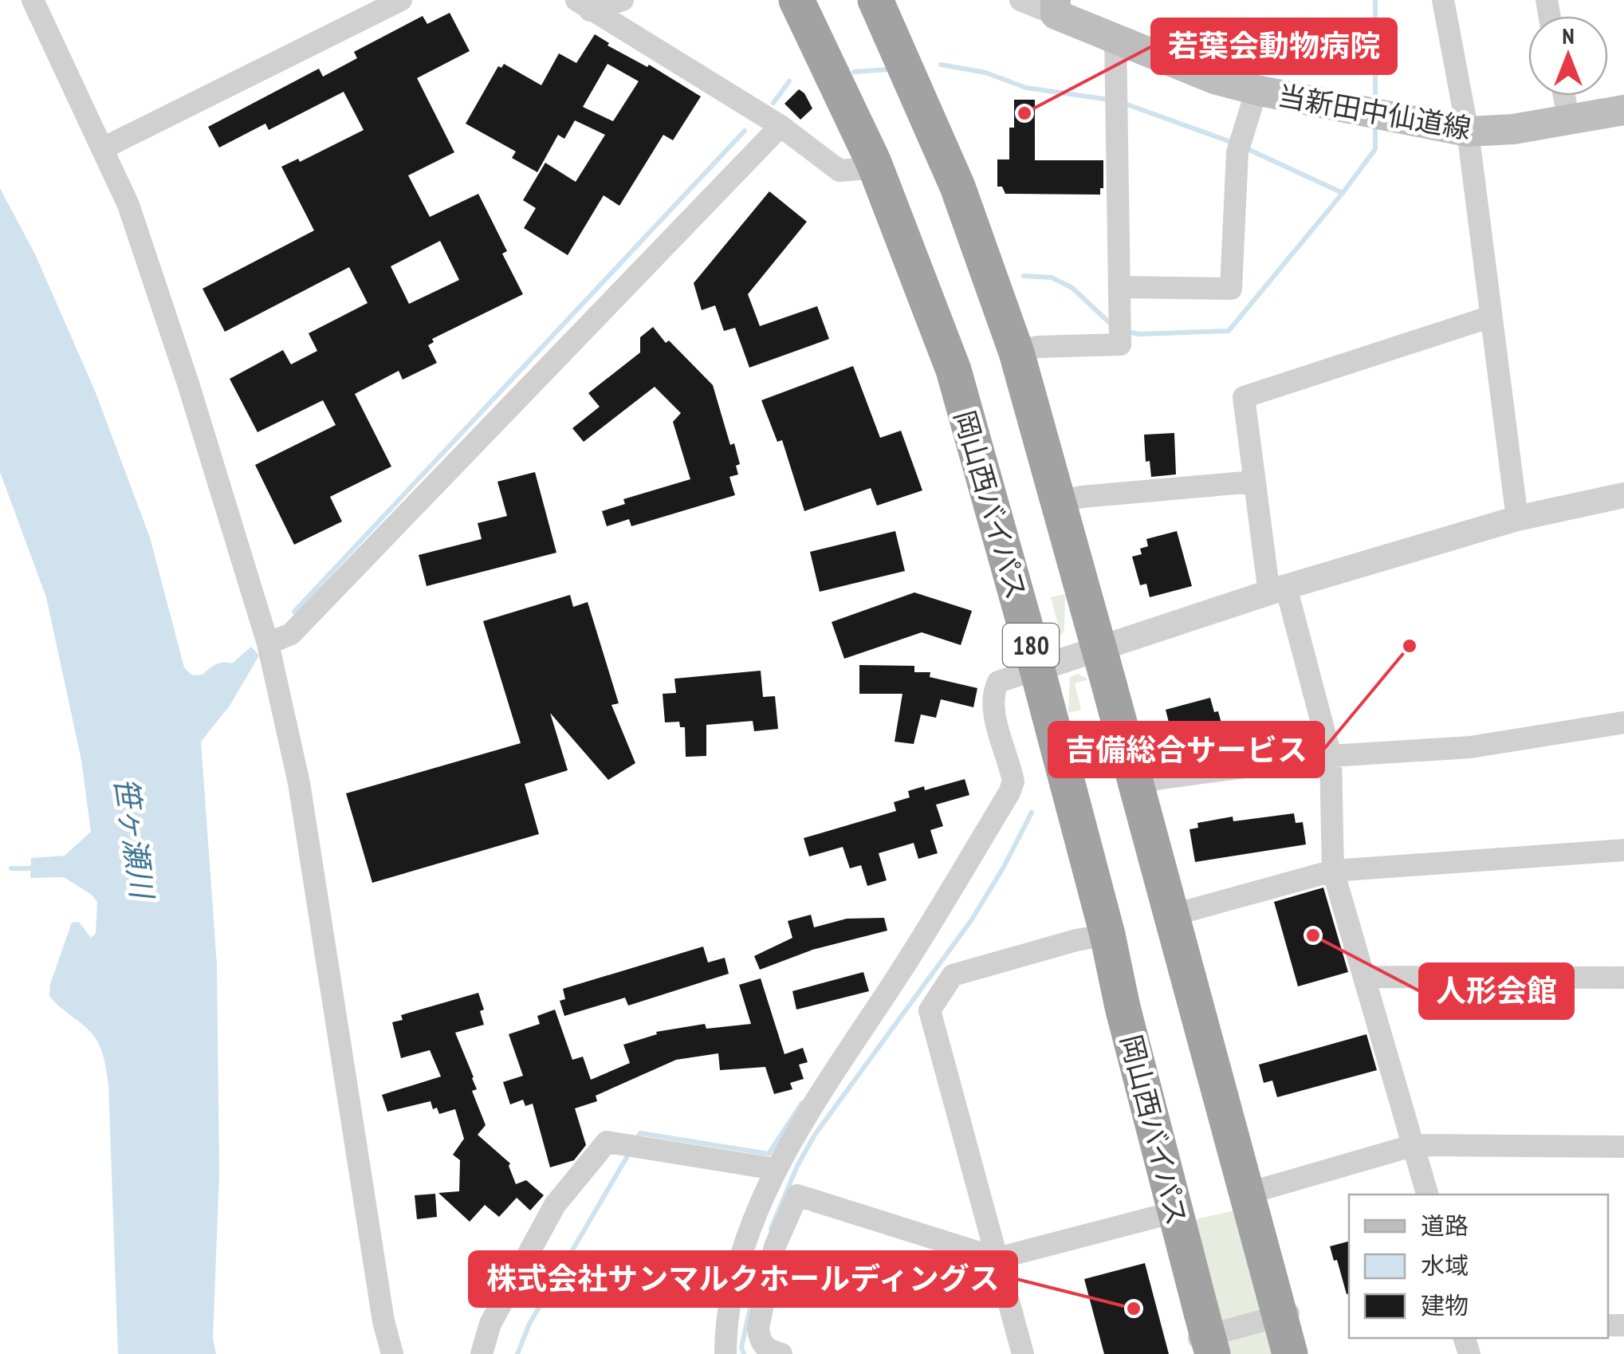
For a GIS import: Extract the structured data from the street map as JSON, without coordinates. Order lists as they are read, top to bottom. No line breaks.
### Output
{"streets":{"highway":["岡山西バイパス","180"],"main road":["当新田中仙道線"]},"water":["笹ヶ瀬川"],"places":["若葉会動物病院","吉備総合サービス","人形会館","株式会社サンマルクホールディングス"],"legend":["道路","水域","建物"],"north":"top"}
